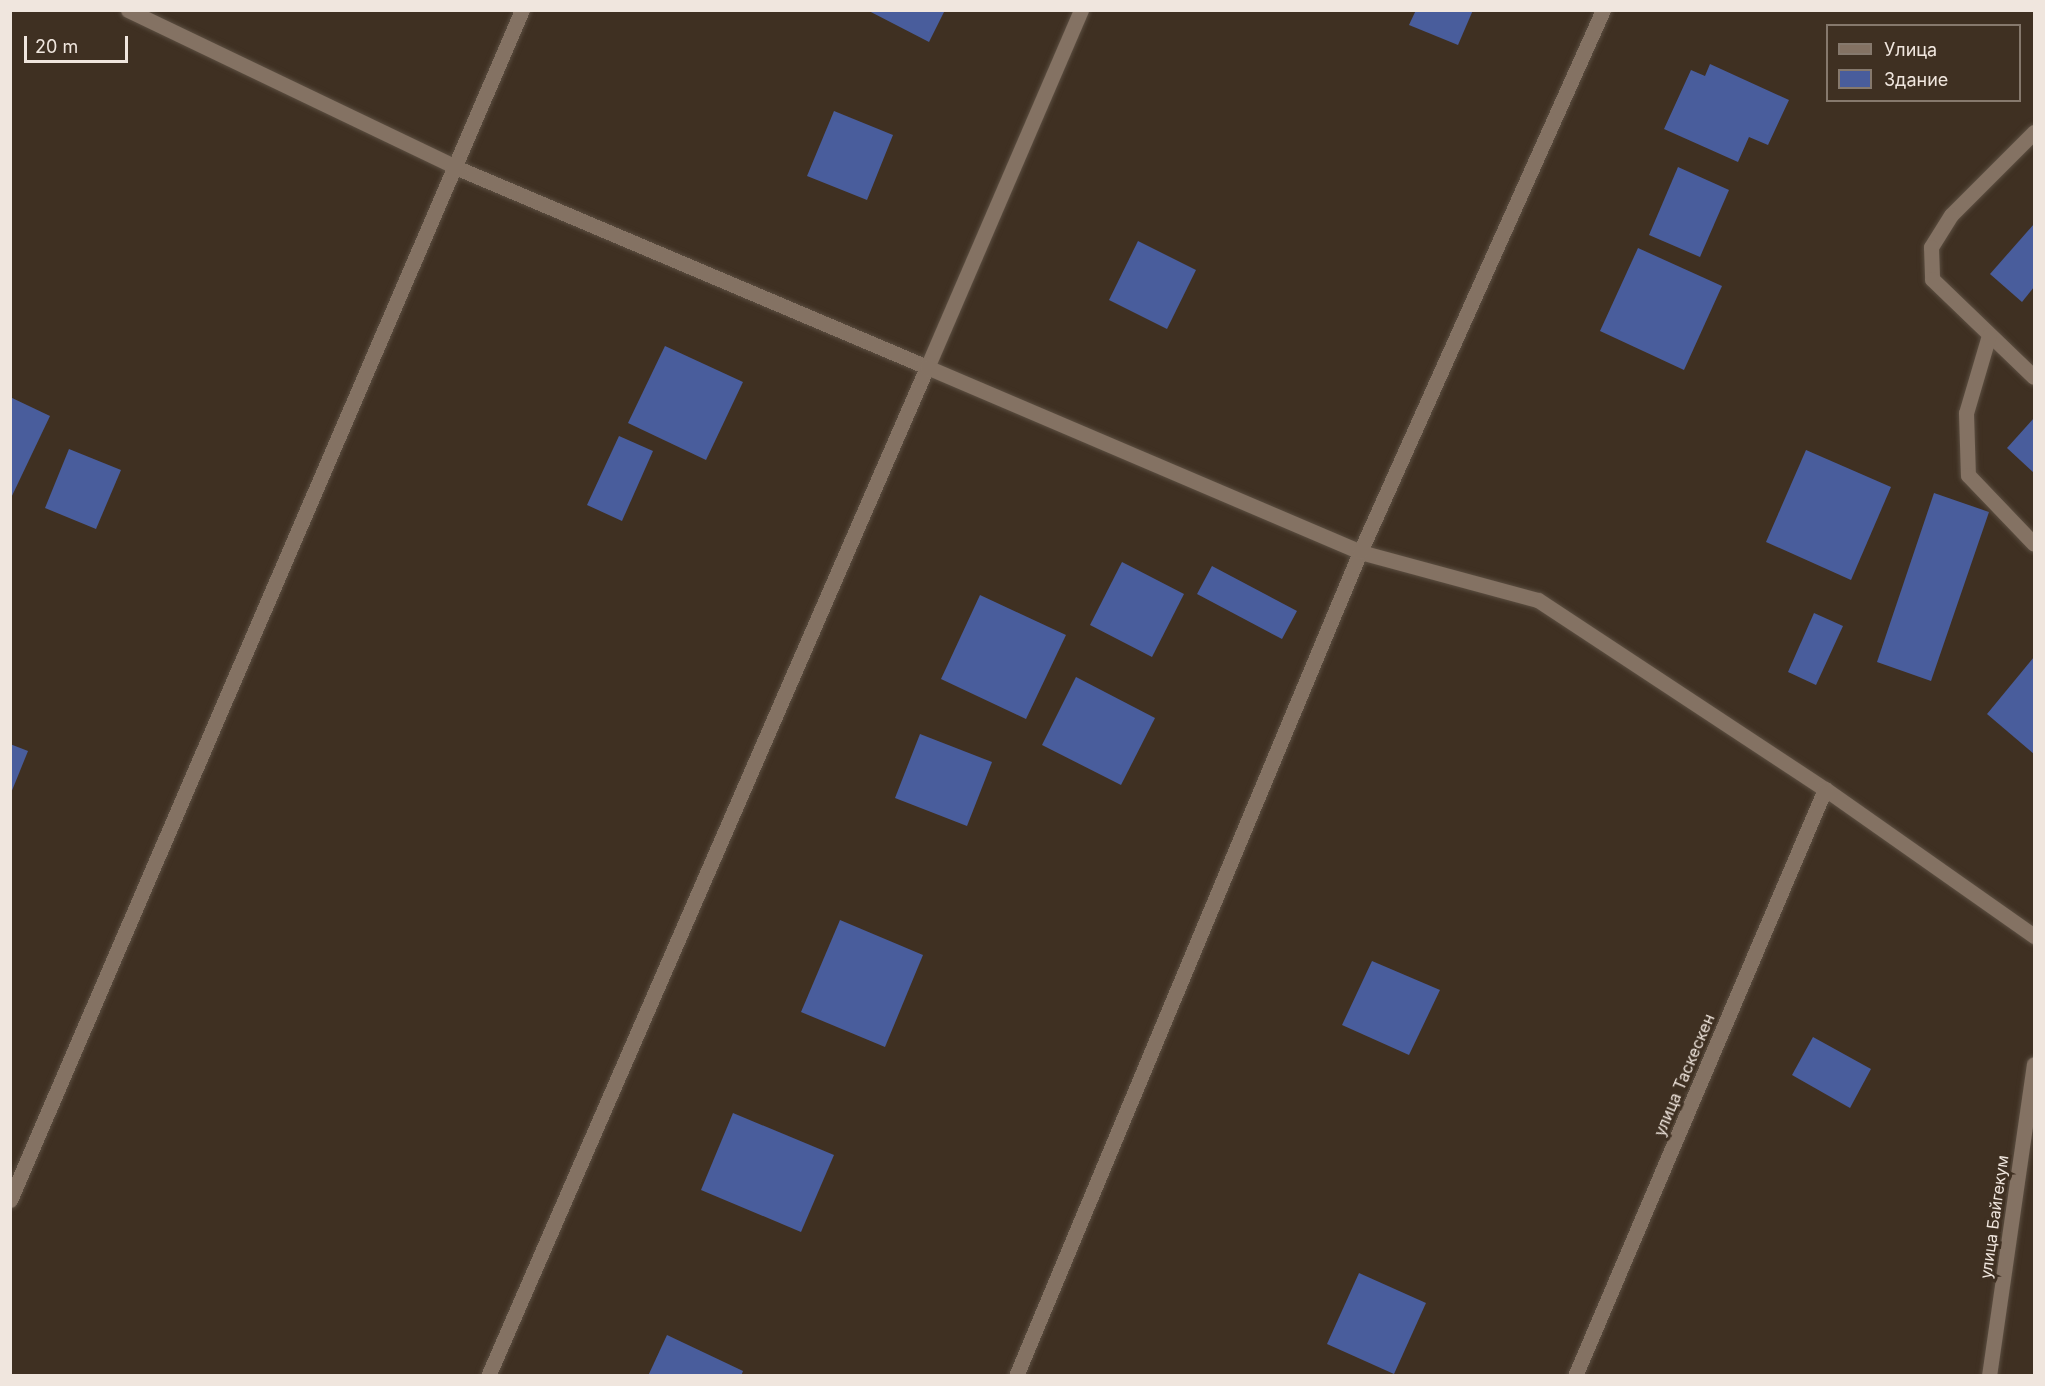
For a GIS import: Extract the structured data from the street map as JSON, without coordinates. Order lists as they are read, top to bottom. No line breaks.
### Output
{"streets":{"street":["улица Таскескен","улица Байгекум"]},"legend":["Улица","Здание"],"scale_bar":"20 m"}
